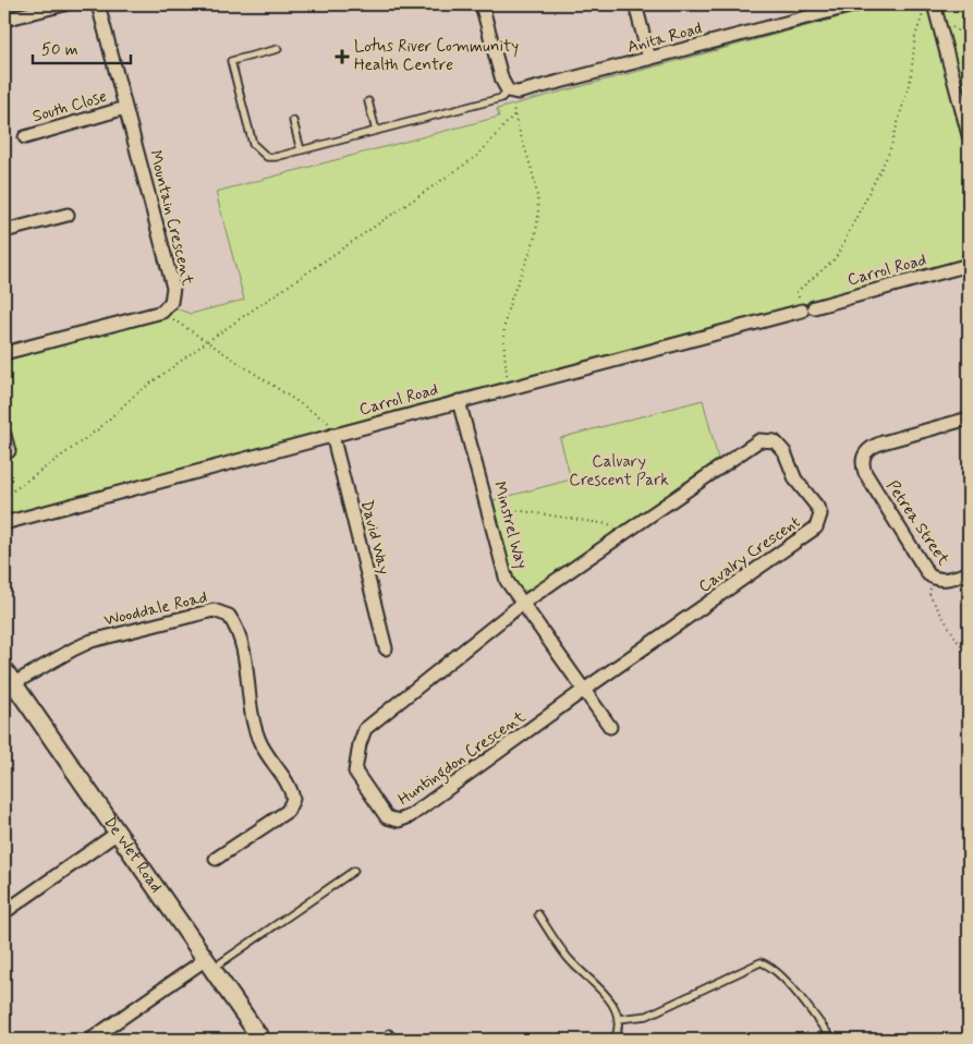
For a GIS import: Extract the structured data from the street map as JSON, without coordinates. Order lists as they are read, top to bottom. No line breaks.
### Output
{"streets":{"street":["Anita Road","South Close","Mountain Crescent","Carrol Road","Petrea Street","Minstrel Way","David Way","Cavalry Crescent","Wooddale Road","Huntingdon Crescent","De Wet Road"]},"crossings":[["South Close","Mountain Crescent"],["Carrol Road","Minstrel Way"],["Carrol Road","David Way"],["Minstrel Way","Cavalry Crescent"],["Minstrel Way","Huntingdon Crescent"],["Cavalry Crescent","Huntingdon Crescent"],["Wooddale Road","De Wet Road"]],"parks":["Calvary Crescent Park"],"places":{"health":["Lotus River Community Health Centre"]},"scale_bar":"50 m"}
